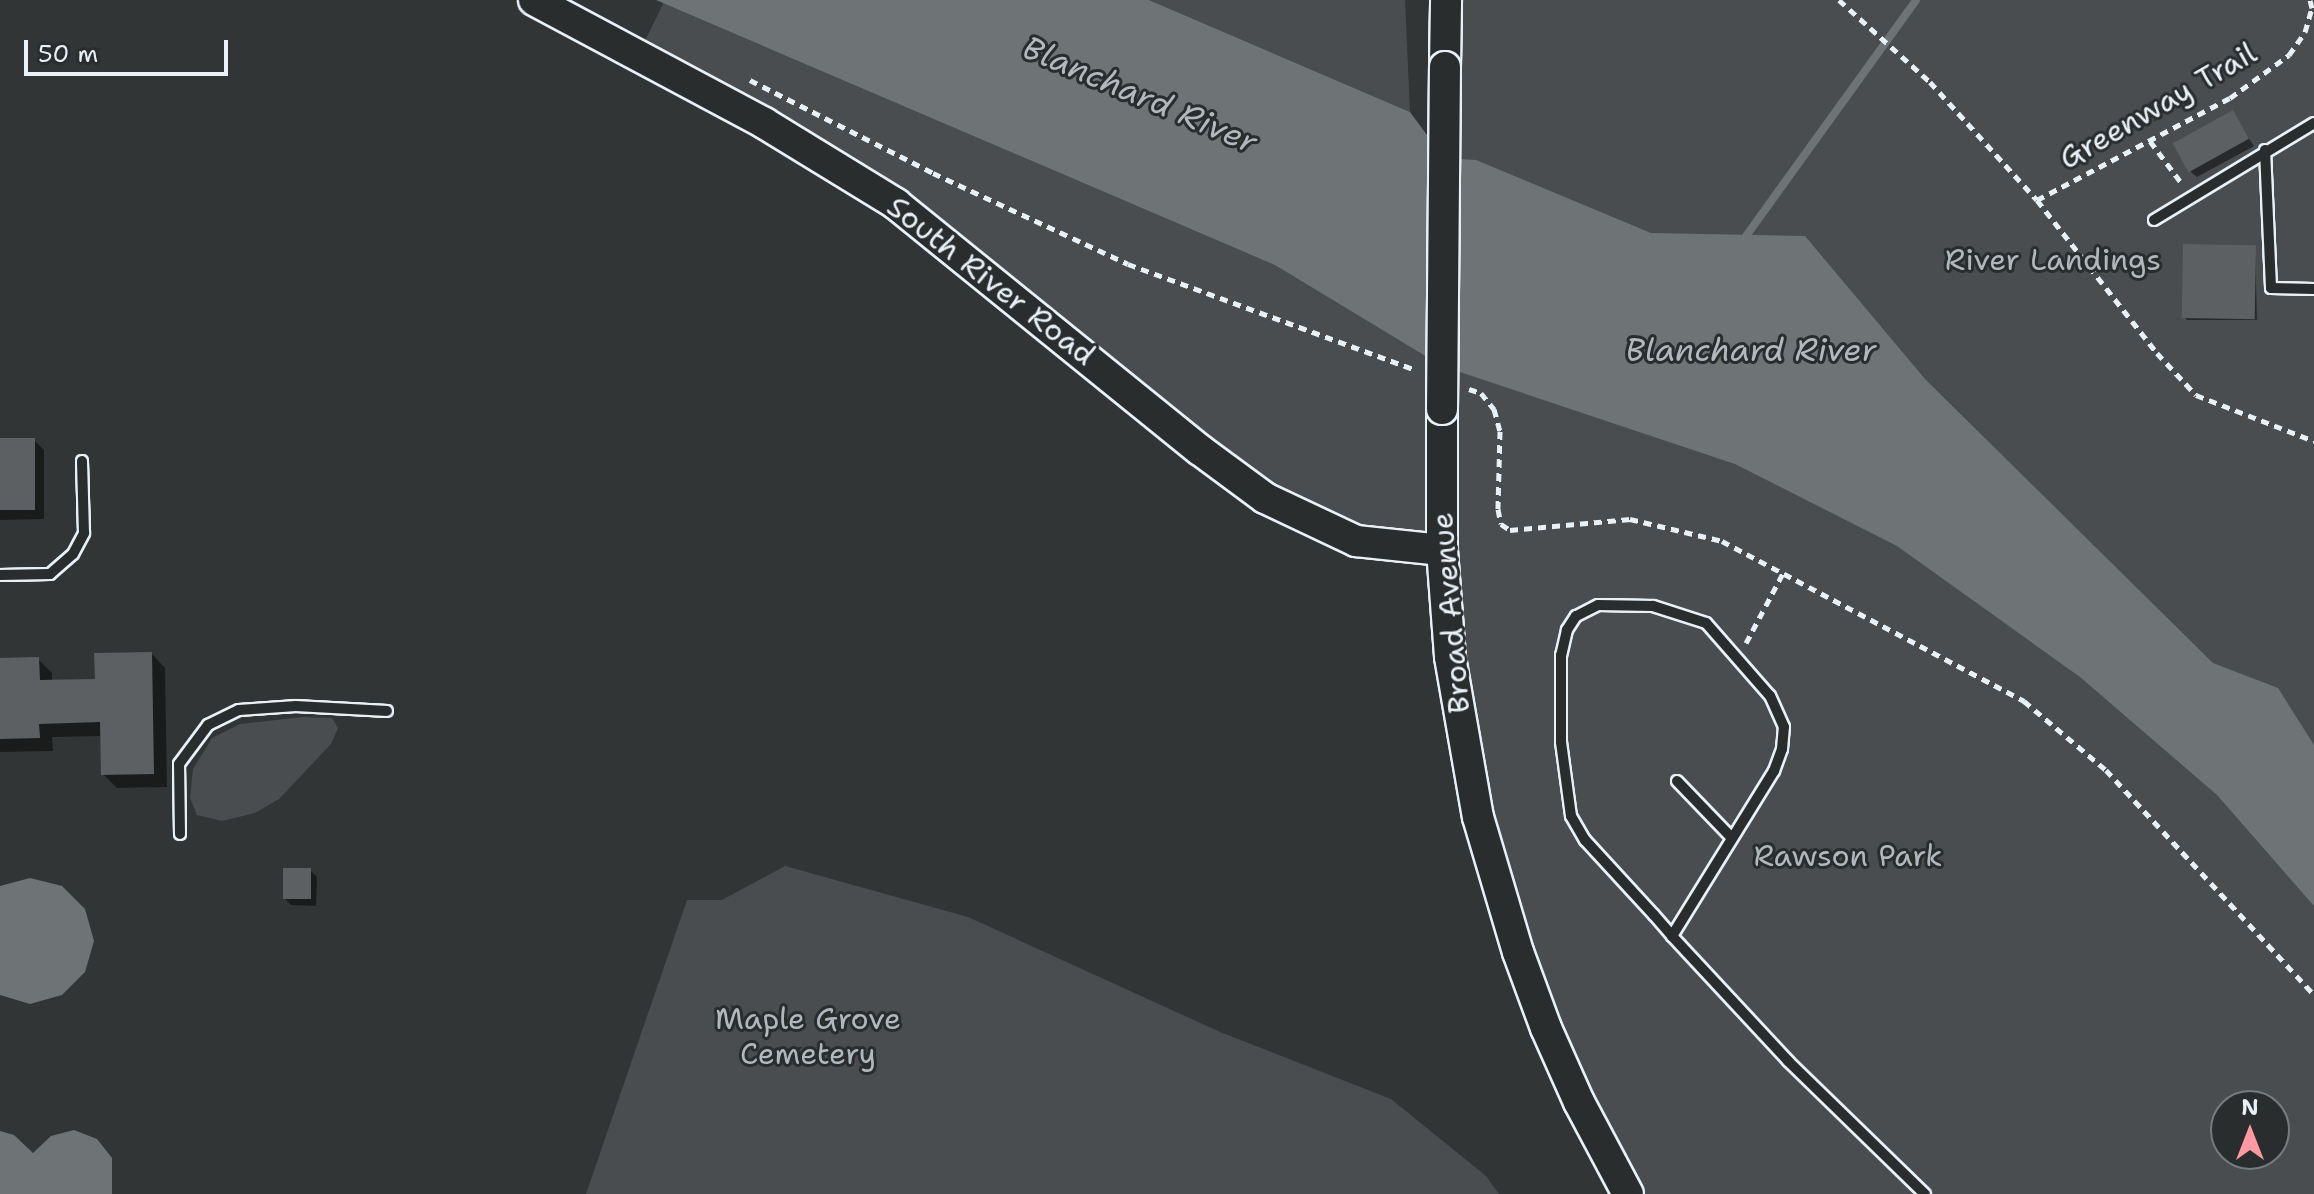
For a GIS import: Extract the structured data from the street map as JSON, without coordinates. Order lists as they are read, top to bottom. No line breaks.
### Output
{"streets":{"main road":["South River Road","Broad Avenue"],"path":["Greenway Trail"]},"crossings":[["South River Road","Broad Avenue"]],"water":["Blanchard River"],"parks":["River Landings","Rawson Park","Maple Grove Cemetery"],"scale_bar":"50 m","north":"top"}
